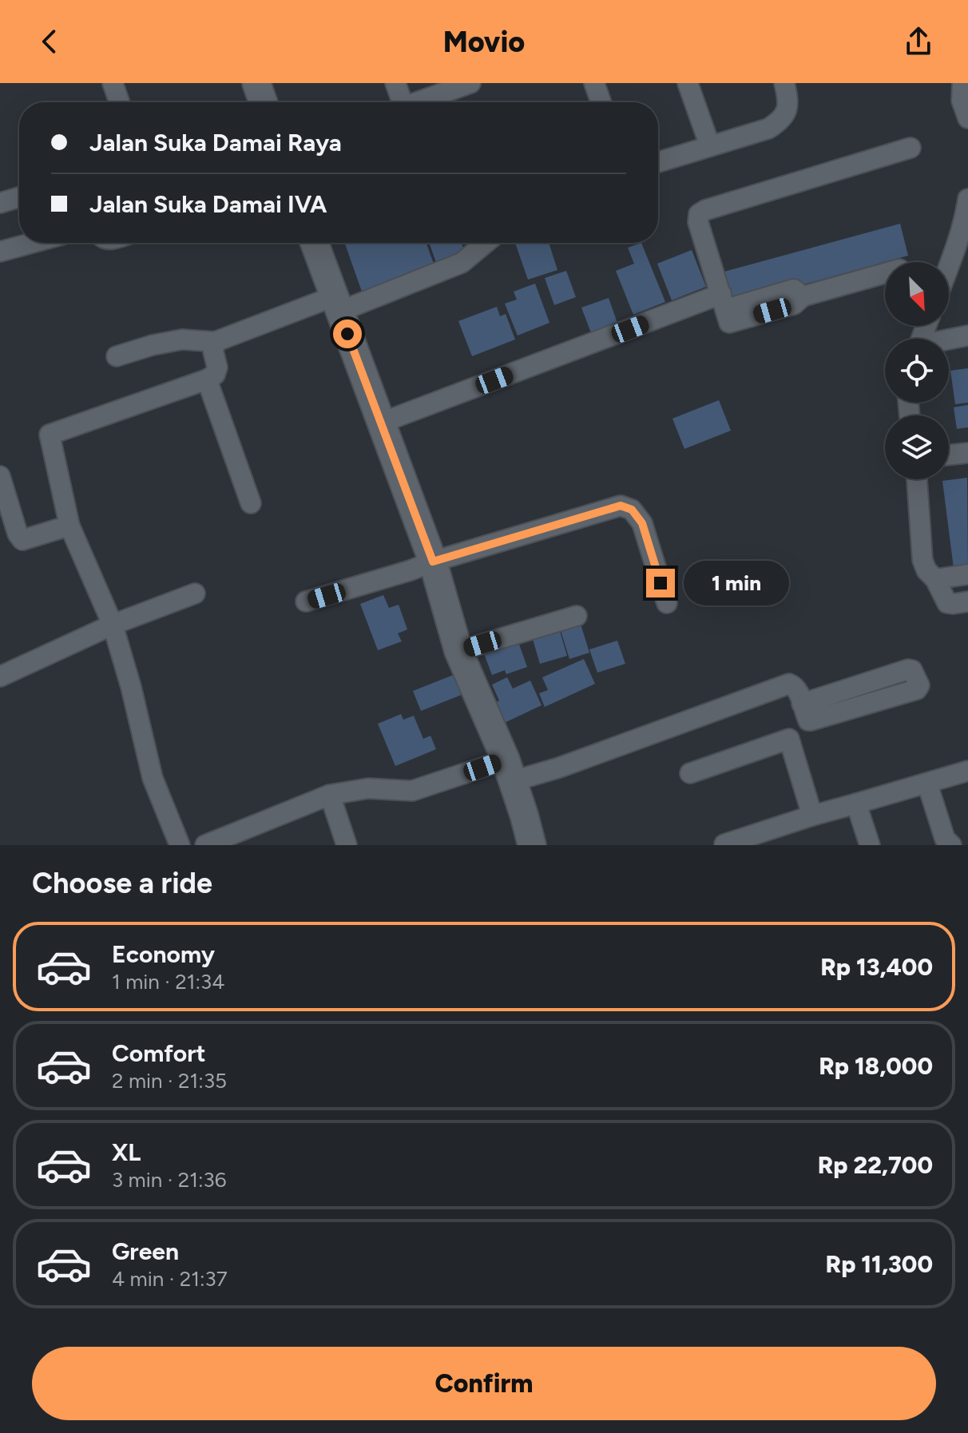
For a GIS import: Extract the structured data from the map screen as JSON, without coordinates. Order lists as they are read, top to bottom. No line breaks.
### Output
{"north":"bottom right","page":{"header":"Movio","banner":["Jalan Suka Damai Raya","Jalan Suka Damai IVA"],"bubble":"1 min","heading":"Choose a ride","list":[{"name":"Economy","note":"1 min · 21:34","value":"Rp 13,400"},{"name":"Comfort","note":"2 min · 21:35","value":"Rp 18,000"},{"name":"XL","note":"3 min · 21:36","value":"Rp 22,700"},{"name":"Green","note":"4 min · 21:37","value":"Rp 11,300"}],"buttons":"Confirm"}}
